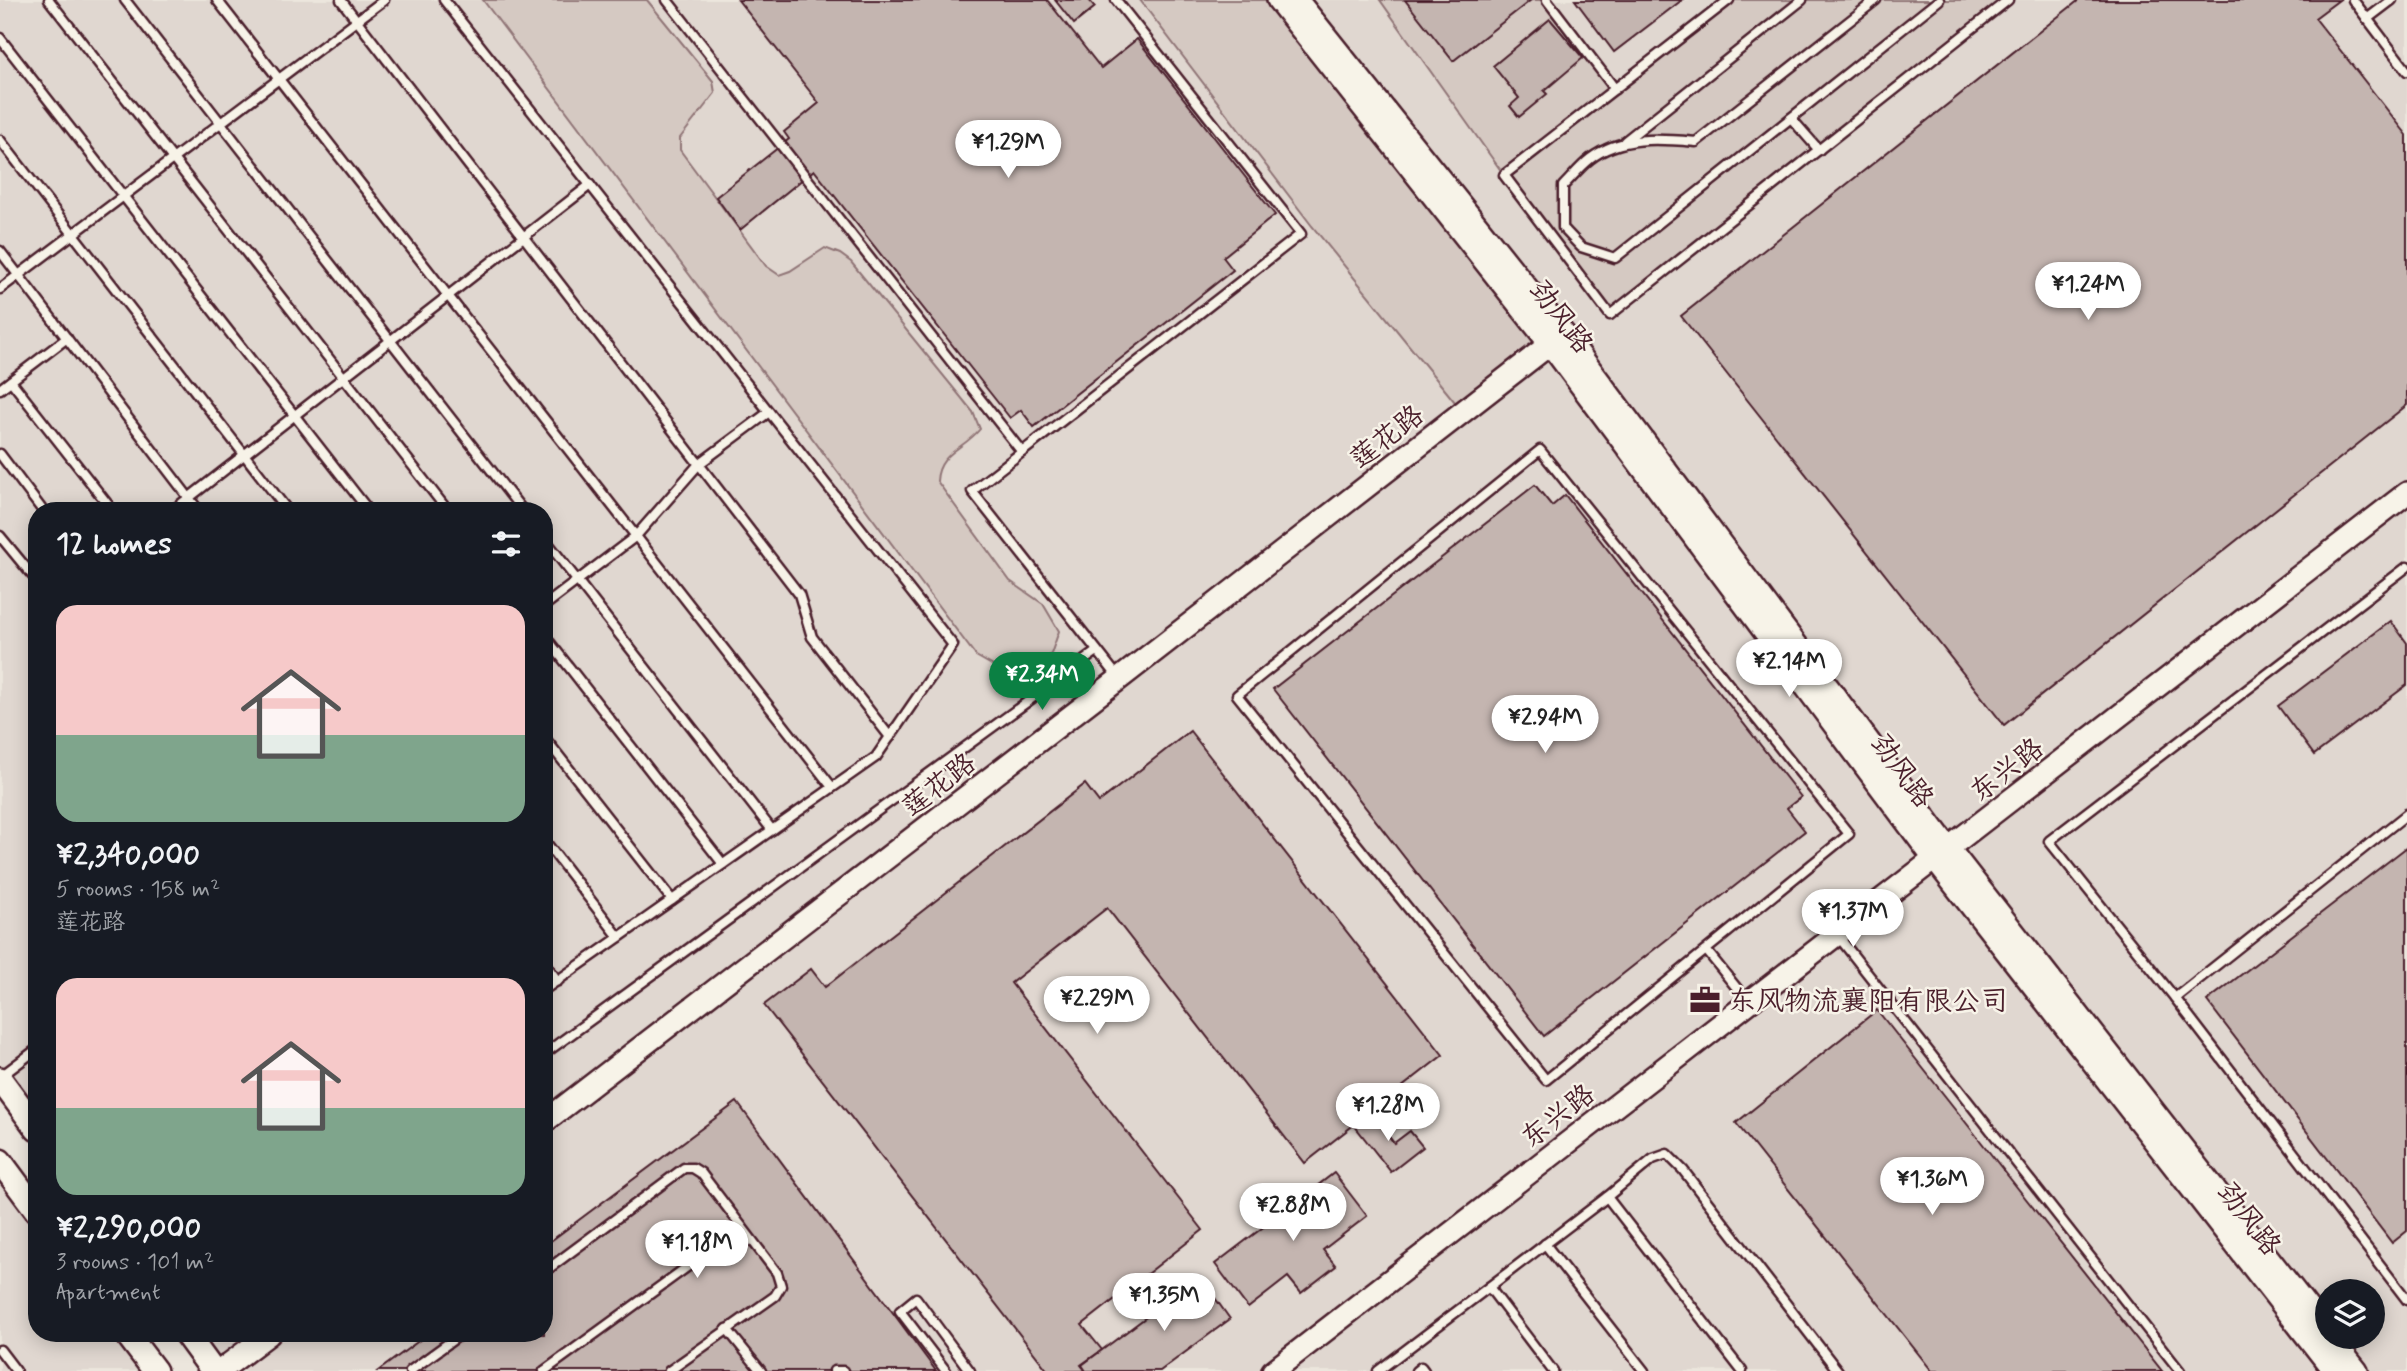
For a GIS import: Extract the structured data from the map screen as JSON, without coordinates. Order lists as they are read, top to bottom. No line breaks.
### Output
{"streets":{"street":["劲风路","莲花路","东兴路"]},"crossings":[["劲风路","莲花路"],["劲风路","东兴路"]],"places":{"office":["东风物流襄阳有限公司"]},"page":{"price":["¥1.29M","¥1.24M","¥2.14M","¥2.34M","¥2.94M","¥1.37M","¥2.29M","¥1.28M","¥1.36M","¥2.88M","¥1.18M","¥1.35M"],"heading":"12 homes","list":[{"name":"¥2,340,000","note":"5 rooms · 158 m² · 莲花路"},{"name":"¥2,290,000","note":"3 rooms · 101 m² · Apartment"}]}}
